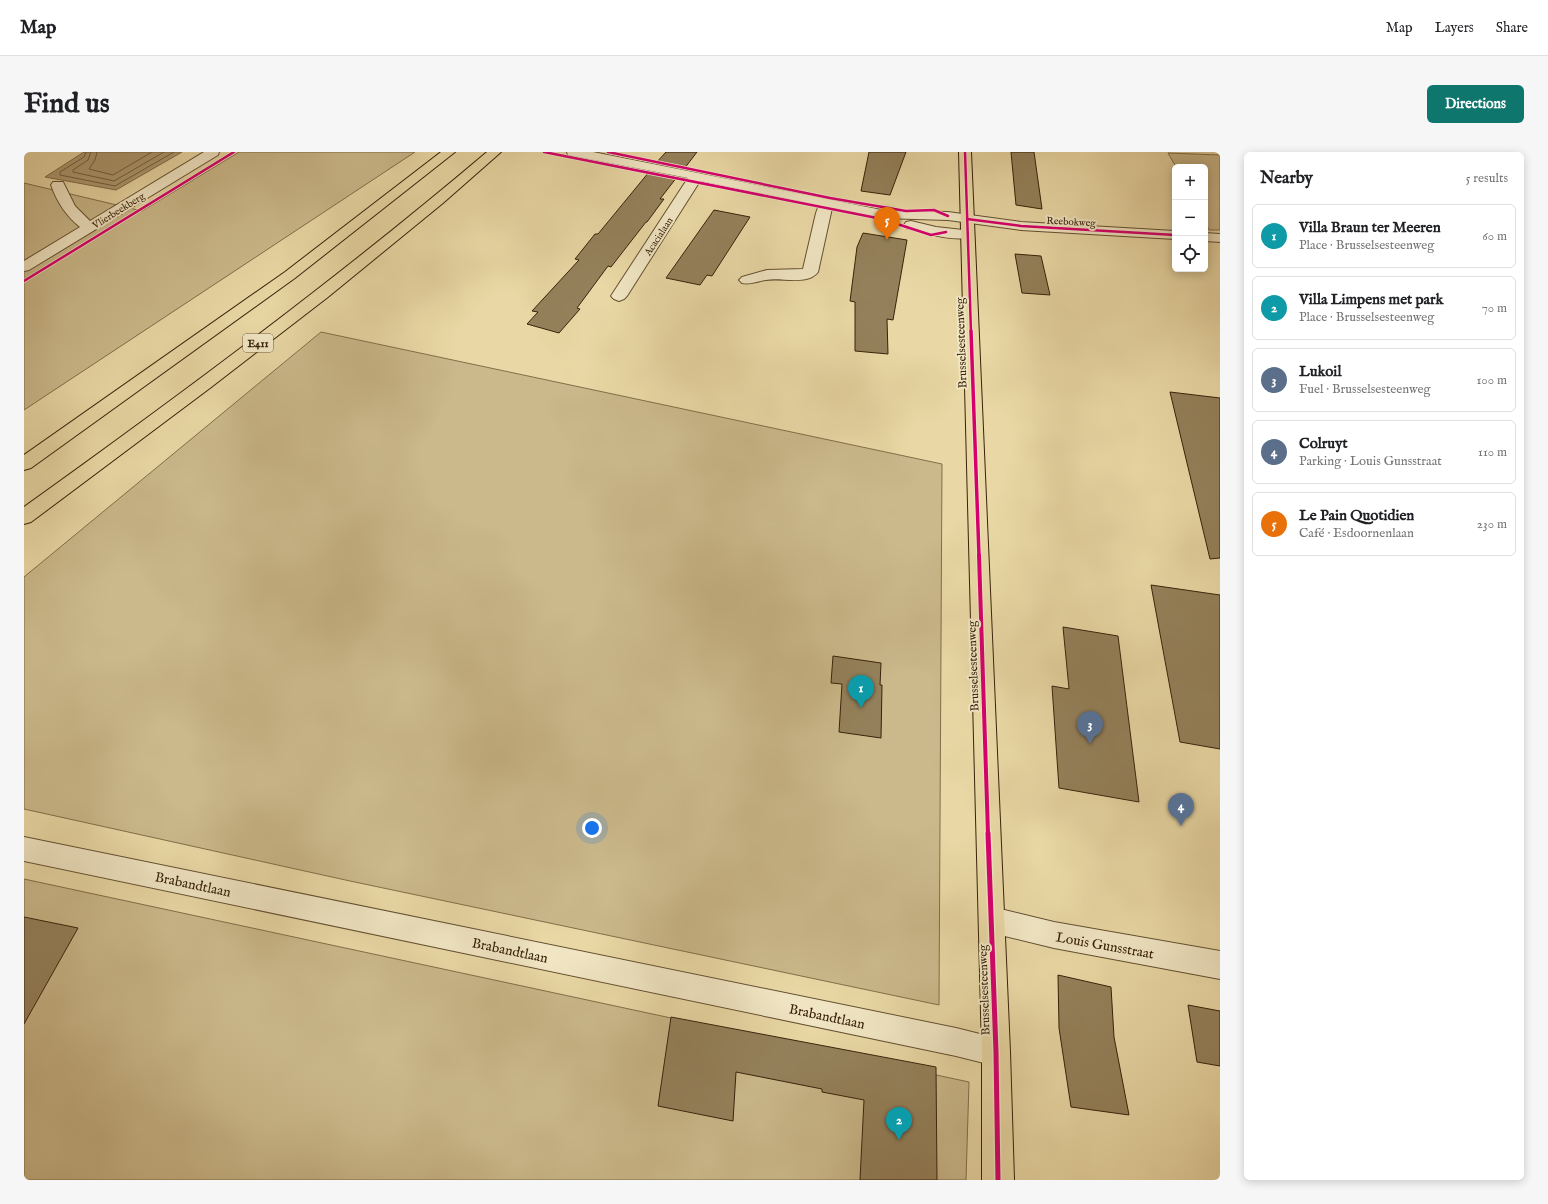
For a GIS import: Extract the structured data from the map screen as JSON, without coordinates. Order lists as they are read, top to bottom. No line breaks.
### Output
{"streets":{"main road":["E411","Brusselsesteenweg"],"street":["Vlierbeekberg","Reebokweg","Acacialaan","Brabandtlaan","Louis Gunsstraat"]},"crossings":[["Reebokweg","Acacialaan"],["Reebokweg","Brusselsesteenweg"],["Brusselsesteenweg","Brabandtlaan"],["Brusselsesteenweg","Louis Gunsstraat"]],"page":{"header":"Map","nav":["Map","Layers","Share"],"buttons":"Directions","title":"Find us","heading":["Nearby","5 results"],"map_buttons":["+","−"],"list":[{"mark":"1","name":"Villa Braun ter Meeren","note":"Place · Brusselsesteenweg","value":"60 m"},{"mark":"2","name":"Villa Limpens met park","note":"Place · Brusselsesteenweg","value":"70 m"},{"mark":"3","name":"Lukoil","note":"Fuel · Brusselsesteenweg","value":"100 m"},{"mark":"4","name":"Colruyt","note":"Parking · Louis Gunsstraat","value":"110 m"},{"mark":"5","name":"Le Pain Quotidien","note":"Café · Esdoornenlaan","value":"230 m"}],"pins":["5","1","3","4","2"]}}
